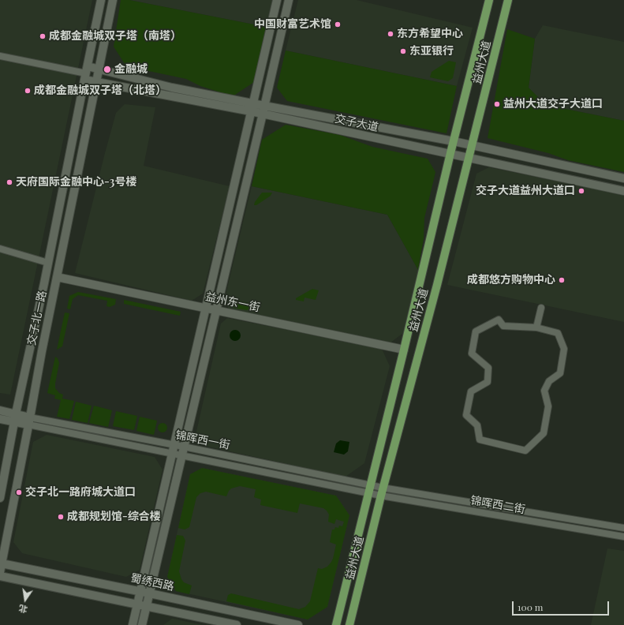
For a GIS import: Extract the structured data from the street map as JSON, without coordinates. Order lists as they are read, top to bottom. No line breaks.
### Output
{"streets":{"main road":["益州大道"],"street":["交子大道","益州东一街","交子北一路","锦晖西一街","锦晖西二街","蜀绣西路"]},"crossings":[["益州大道","交子大道"],["益州大道","益州东一街"],["益州大道","锦晖西一街"],["益州大道","锦晖西二街"],["交子大道","交子北一路"],["益州东一街","交子北一路"],["交子北一路","锦晖西一街"],["交子北一路","蜀绣西路"],["锦晖西一街","锦晖西二街"]],"places":["中国财富艺术馆","东方希望中心","成都金融城双子塔（南塔）","东亚银行","金融城","成都金融城双子塔（北塔）","益州大道交子大道口","天府国际金融中心-3号楼","交子大道益州大道口","成都悠方购物中心","交子北一路府城大道口","成都规划馆-综合楼"],"scale_bar":"100 m","north":"bottom"}
